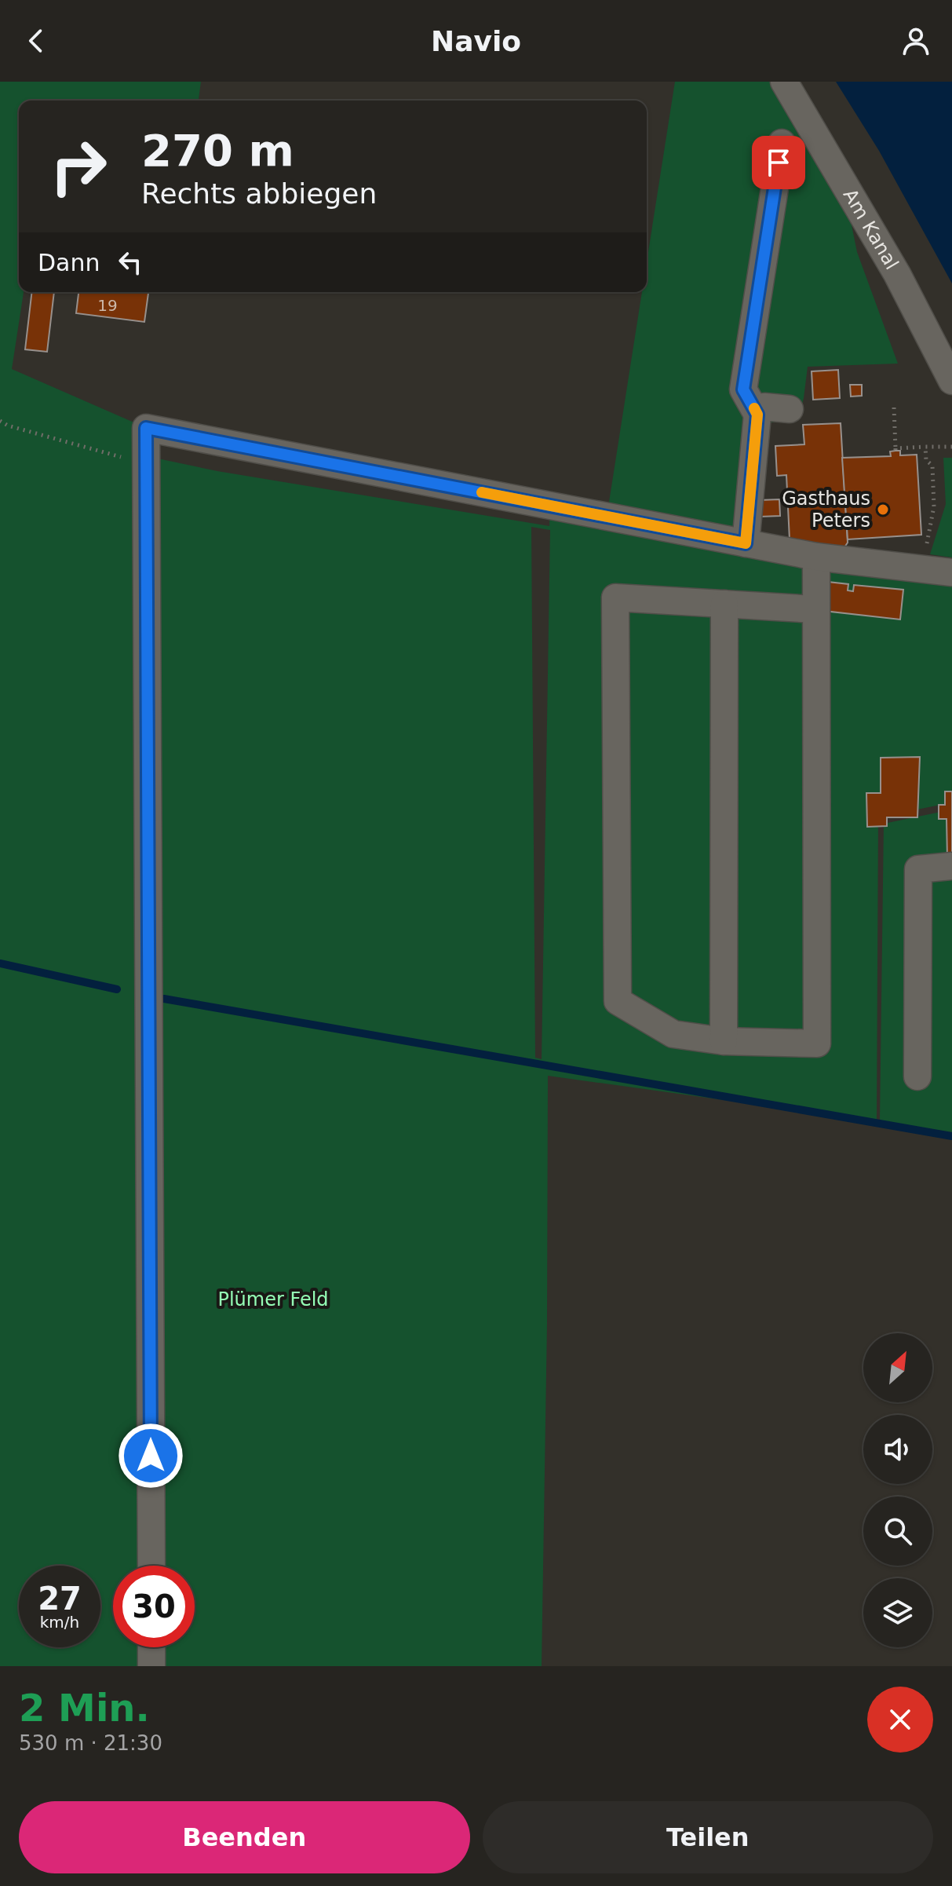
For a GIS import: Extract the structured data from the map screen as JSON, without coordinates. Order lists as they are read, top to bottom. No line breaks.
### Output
{"streets":{"street":["Am Kanal"]},"parks":["Plümer Feld"],"places":["Gasthaus Peters"],"house_numbers":["19"],"north":"top right","page":{"header":"Navio","turn":["270 m","Rechts abbiegen"],"then":"Dann","speed":"27 km/h","limit":"30","heading":["2 Min.","530 m · 21:30"],"buttons":["Beenden","Teilen"]}}
